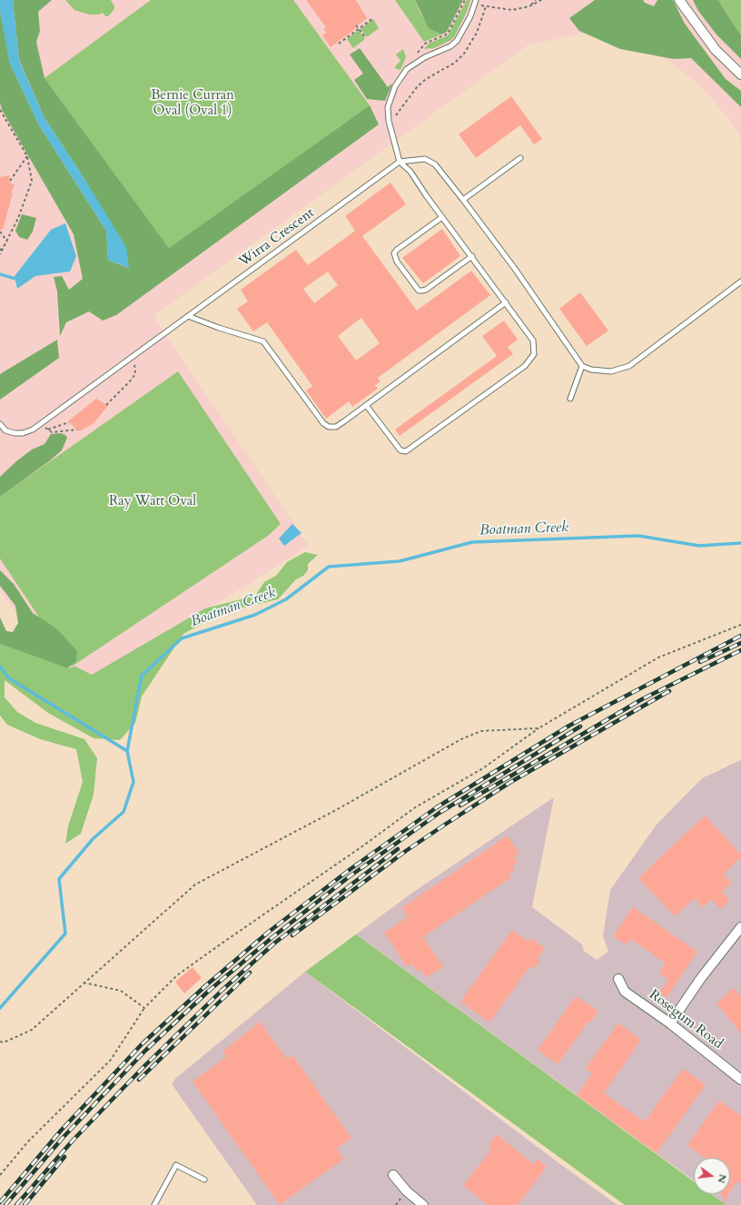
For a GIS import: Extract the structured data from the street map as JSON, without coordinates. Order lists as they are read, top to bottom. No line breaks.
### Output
{"streets":{"street":["Rosegum Road"],"lane":["Wirra Crescent"]},"water":["Boatman Creek"],"parks":["Bernie Curran Oval (Oval 1)","Ray Watt Oval"],"north":"right"}
